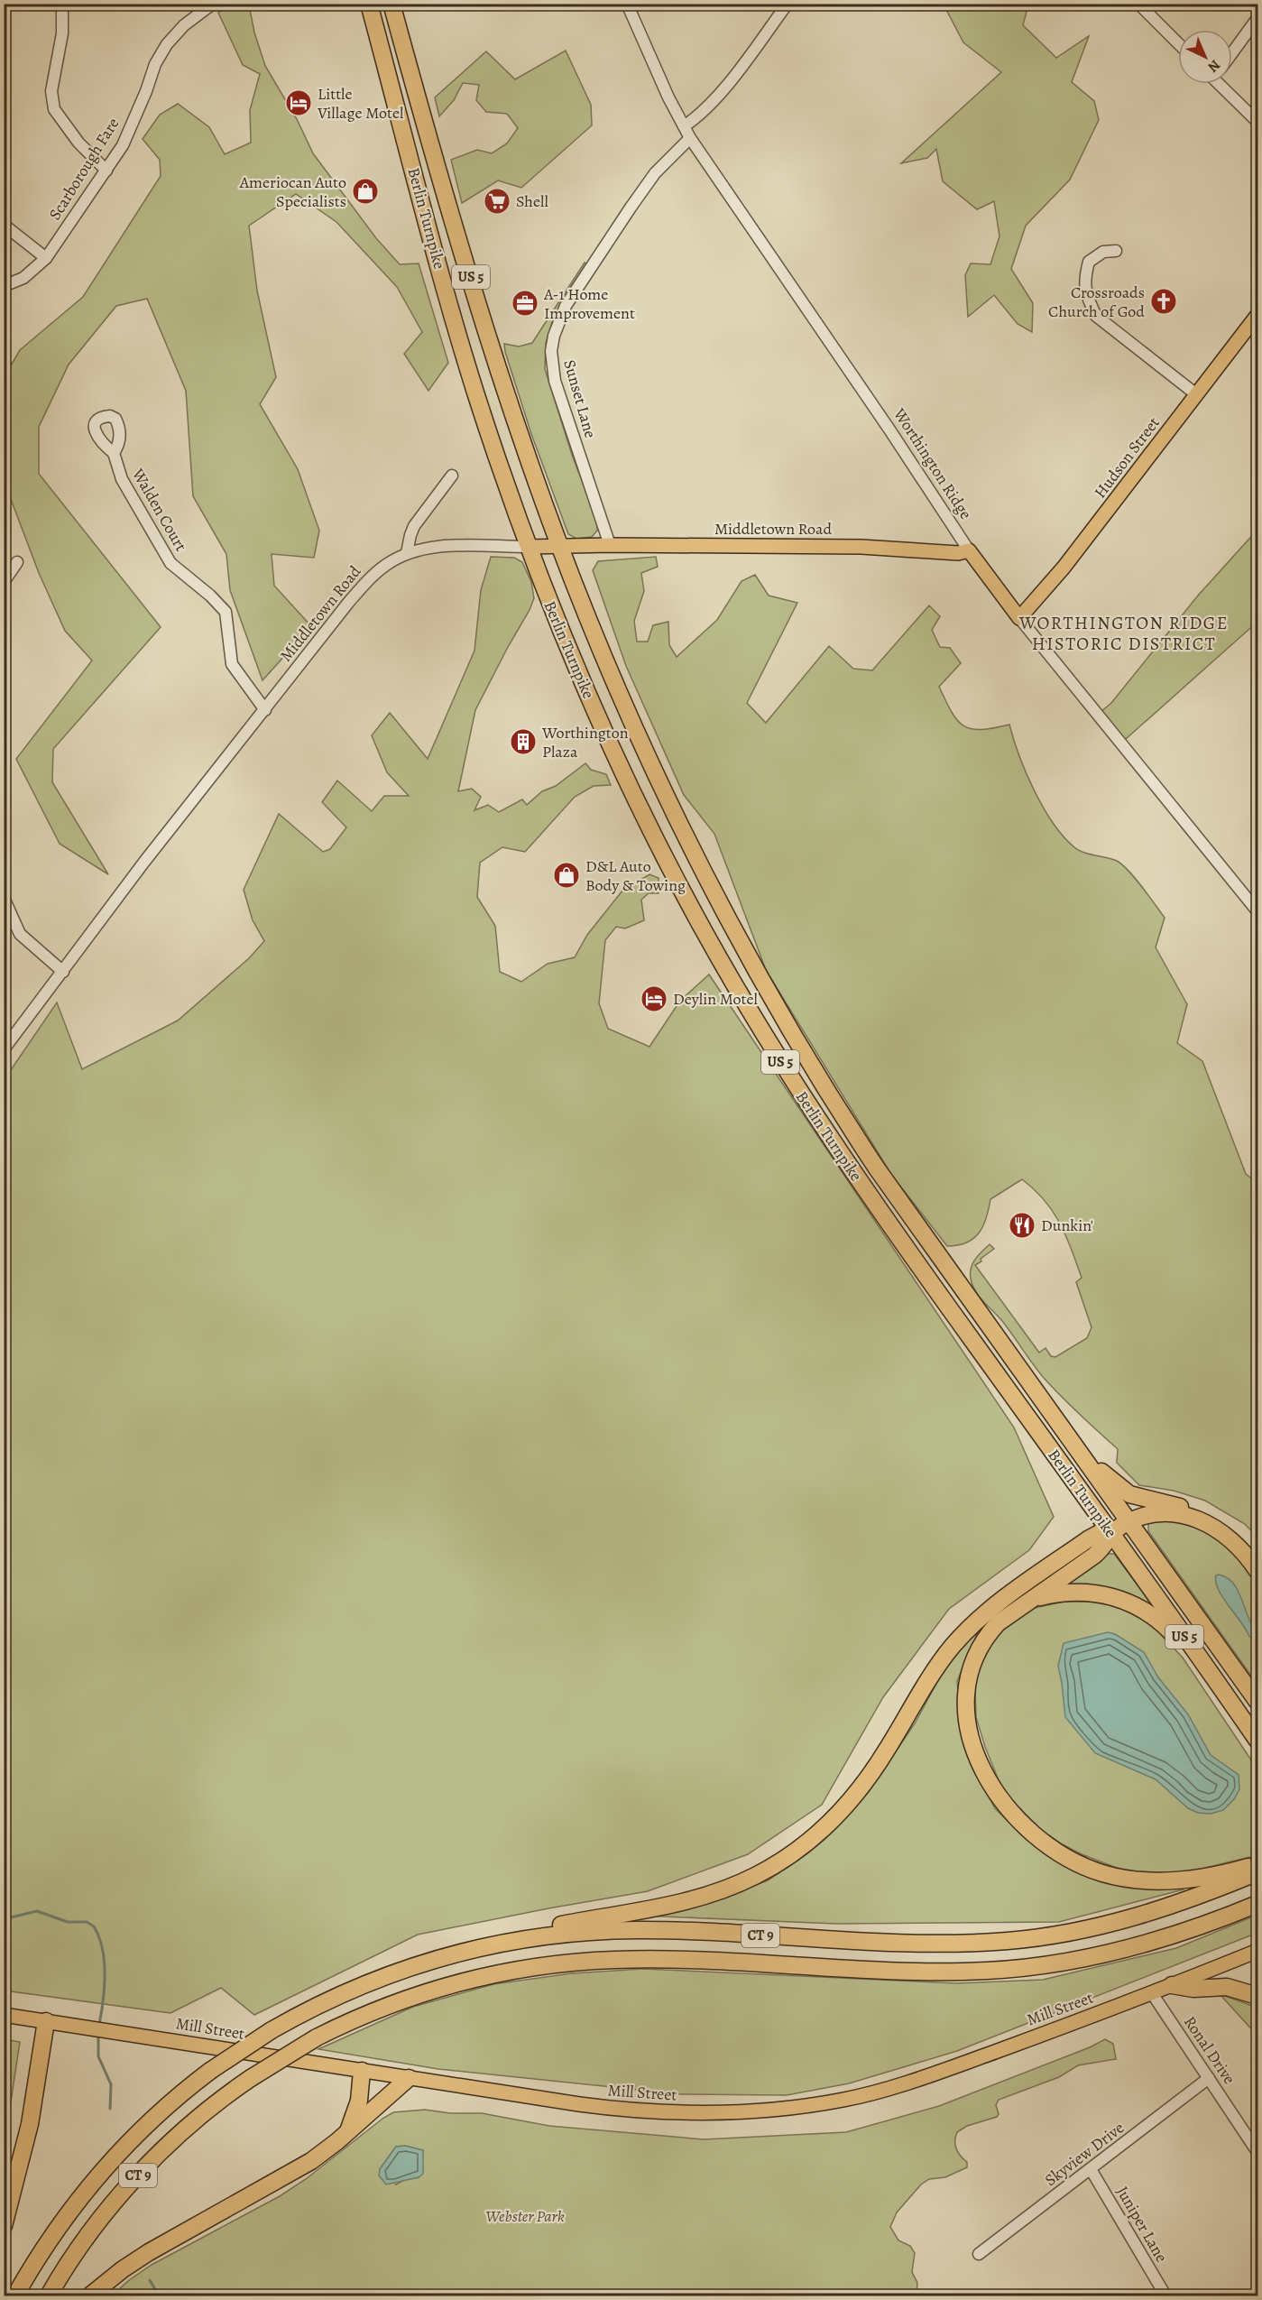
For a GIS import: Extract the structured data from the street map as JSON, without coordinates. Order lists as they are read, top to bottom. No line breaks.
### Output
{"streets":{"highway":["Berlin Turnpike","US 5","CT 9"],"main road":["Hudson Street","Worthington Ridge","Middletown Road","Mill Street"],"street":["Scarborough Fare","Sunset Lane","Walden Court","Ronal Drive","Skyview Drive","Juniper Lane"]},"crossings":[["Berlin Turnpike","Middletown Road"],["Sunset Lane","Worthington Ridge"],["Sunset Lane","Middletown Road"],["Hudson Street","Worthington Ridge"],["Worthington Ridge","Middletown Road"],["Walden Court","Middletown Road"],["Mill Street","Ronal Drive"],["Ronal Drive","Skyview Drive"],["Skyview Drive","Juniper Lane"]],"districts":["WORTHINGTON RIDGE HISTORIC DISTRICT"],"parks":["Webster Park"],"places":{"hotel":["Little Village Motel","Deylin Motel"],"shop":["Ameriocan Auto Specialists","D&L Auto Body & Towing"],"supermarket":["Shell"],"church":["Crossroads Church of God"],"office":["A-1 Home Improvement"],"building":["Worthington Plaza"],"restaurant":["Dunkin'"]},"north":"bottom right"}
